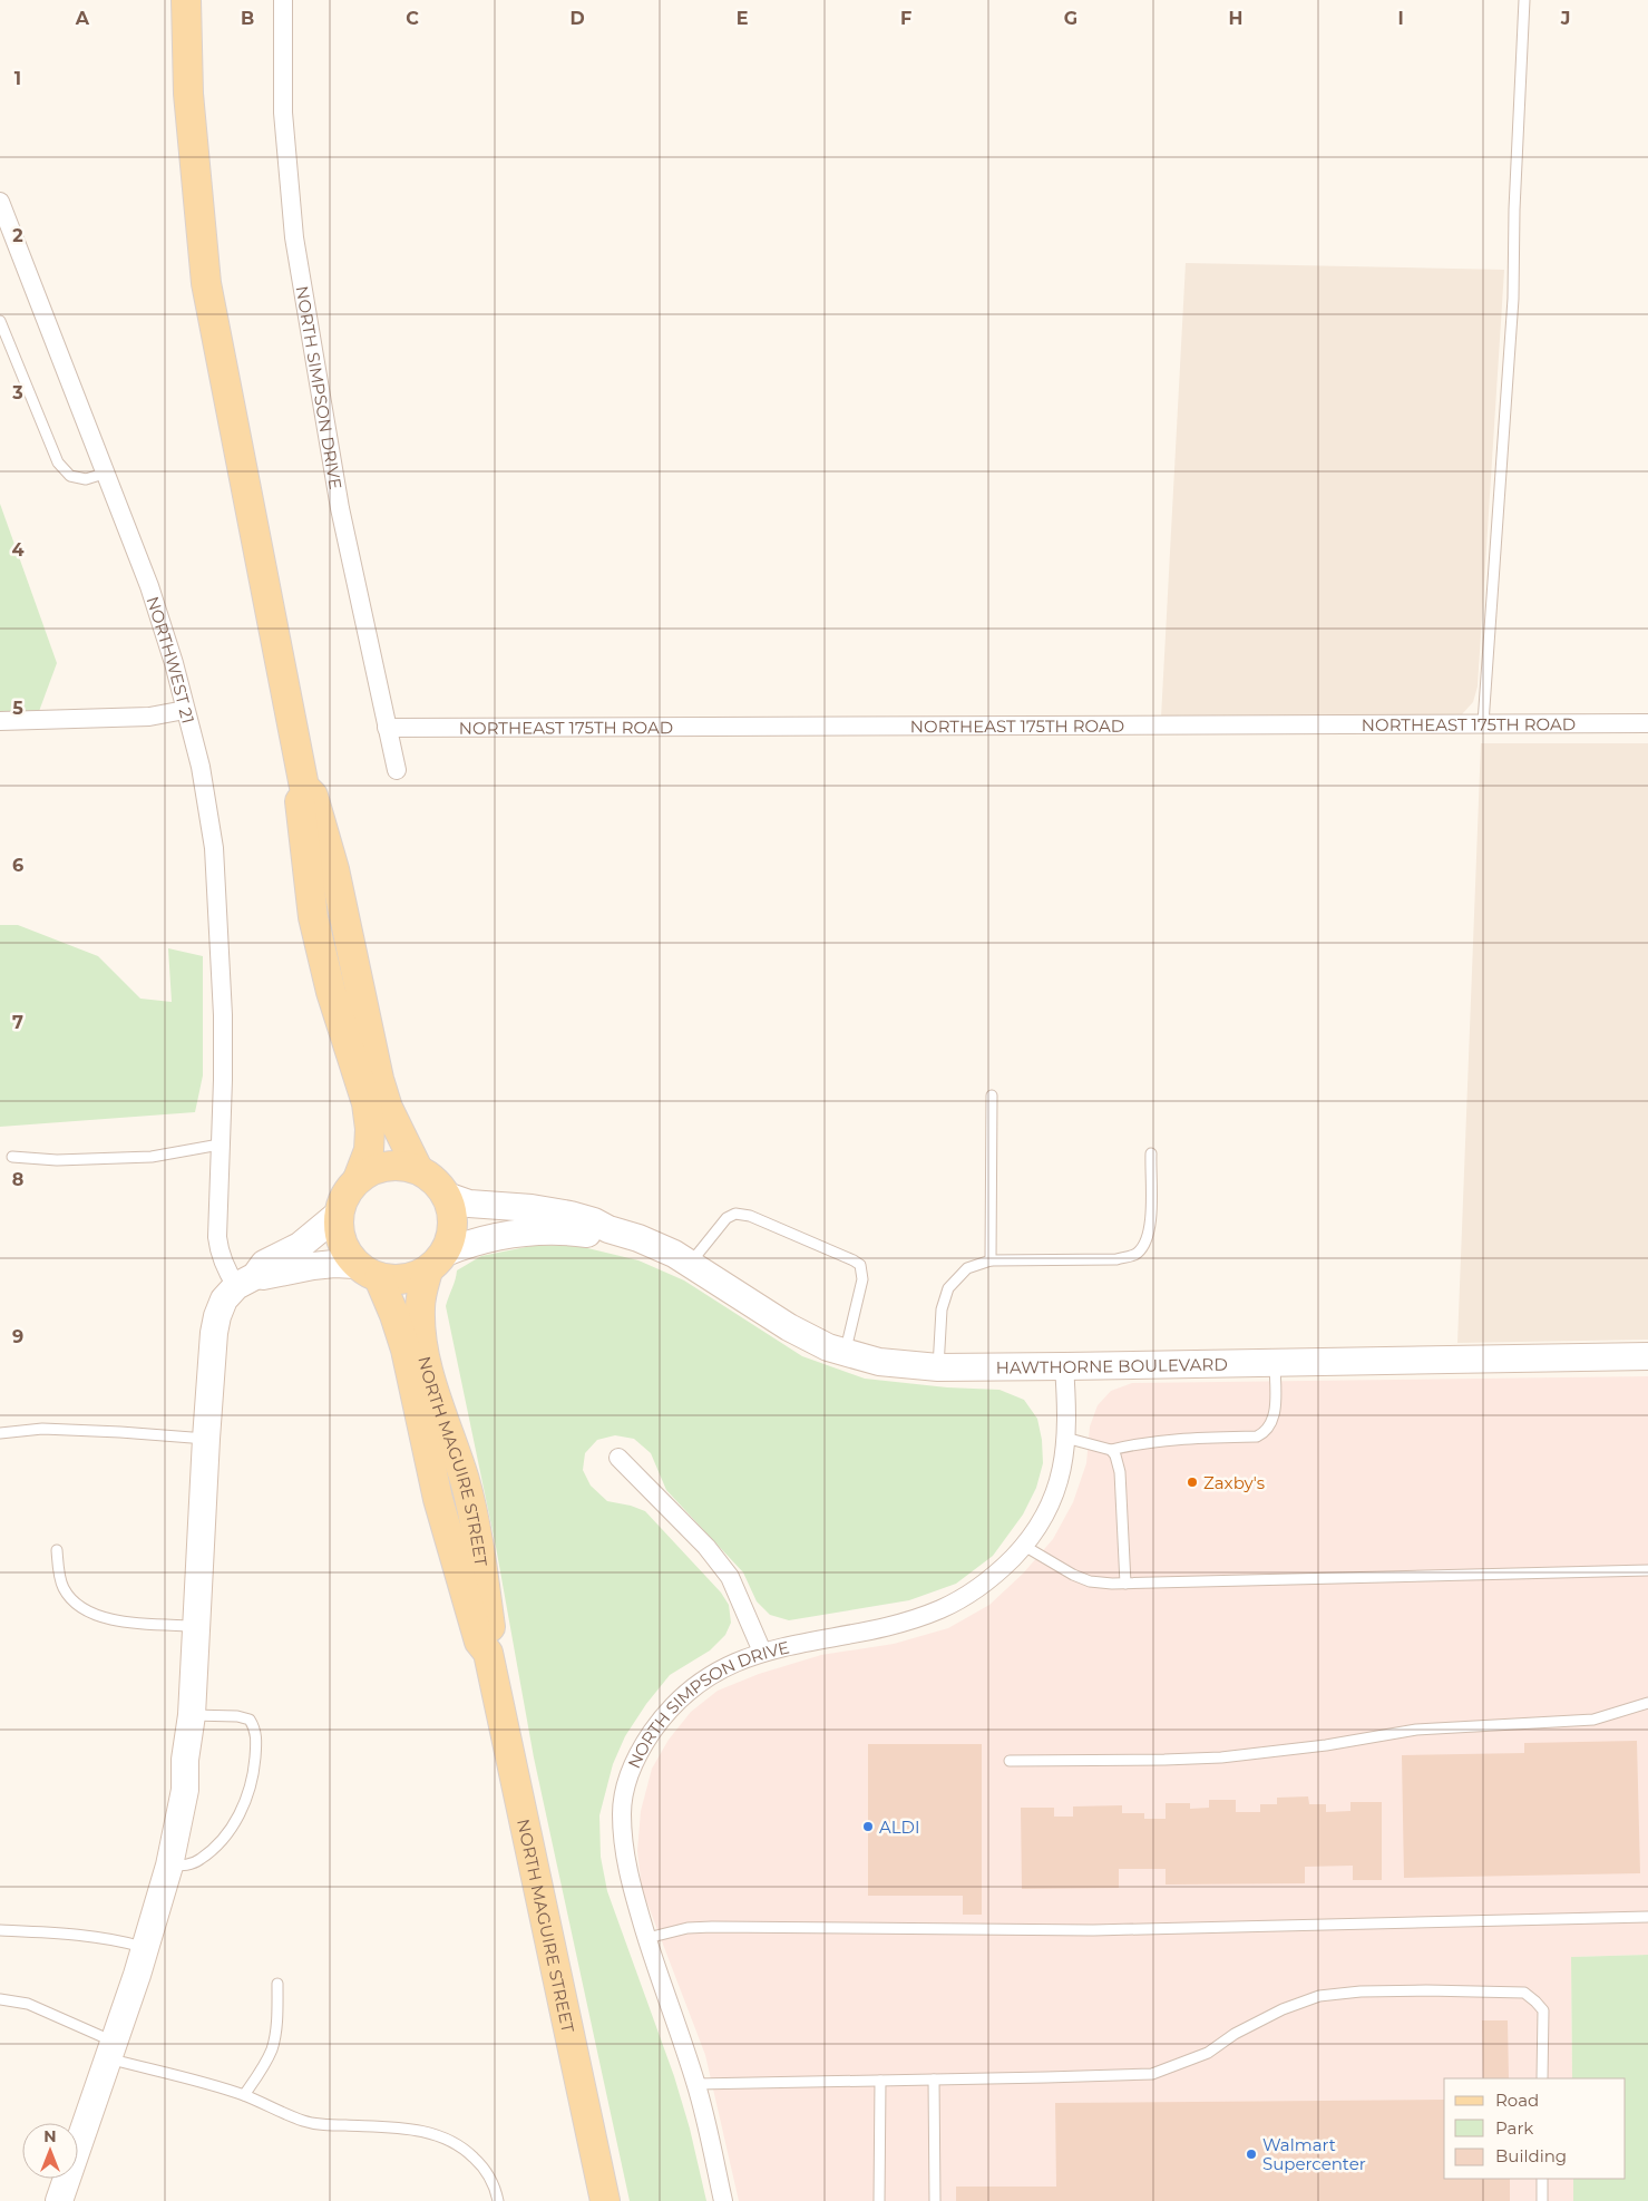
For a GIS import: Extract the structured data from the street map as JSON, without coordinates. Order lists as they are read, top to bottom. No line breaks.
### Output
{"streets":{"main road":["NORTH MAGUIRE STREET"],"street":["NORTH SIMPSON DRIVE","NORTHWEST 21","NORTHEAST 175TH ROAD","HAWTHORNE BOULEVARD"]},"crossings":[["NORTH SIMPSON DRIVE","NORTHEAST 175TH ROAD"],["NORTH SIMPSON DRIVE","HAWTHORNE BOULEVARD"],["HAWTHORNE BOULEVARD","NORTH MAGUIRE STREET"]],"places":["Zaxby's","ALDI","Walmart Supercenter"],"legend":["Road","Park","Building"],"north":"top","grid":{"columns":["A","B","C","D","E","F","G","H","I","J"],"rows":["1","2","3","4","5","6","7","8","9"]}}
